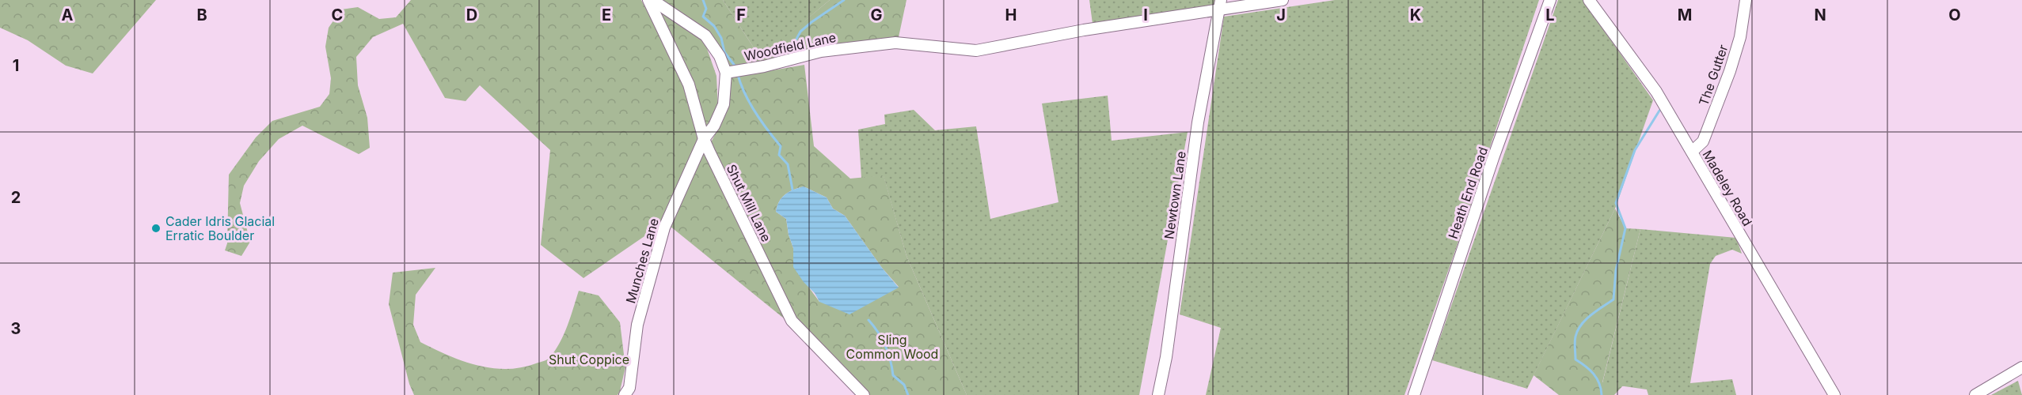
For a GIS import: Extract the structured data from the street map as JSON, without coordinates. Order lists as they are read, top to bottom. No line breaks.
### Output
{"streets":{"street":["Woodfield Lane","The Gutter","Madeley Road","Heath End Road","Newtown Lane","Shut Mill Lane","Munches Lane"]},"crossings":[["Woodfield Lane","Newtown Lane"],["The Gutter","Madeley Road"],["Shut Mill Lane","Munches Lane"]],"parks":["Sling Common Wood","Shut Coppice"],"places":["Cader Idris Glacial Erratic Boulder"],"grid":{"columns":["A","B","C","D","E","F","G","H","I","J","K","L","M","N","O"],"rows":["1","2","3"]}}
